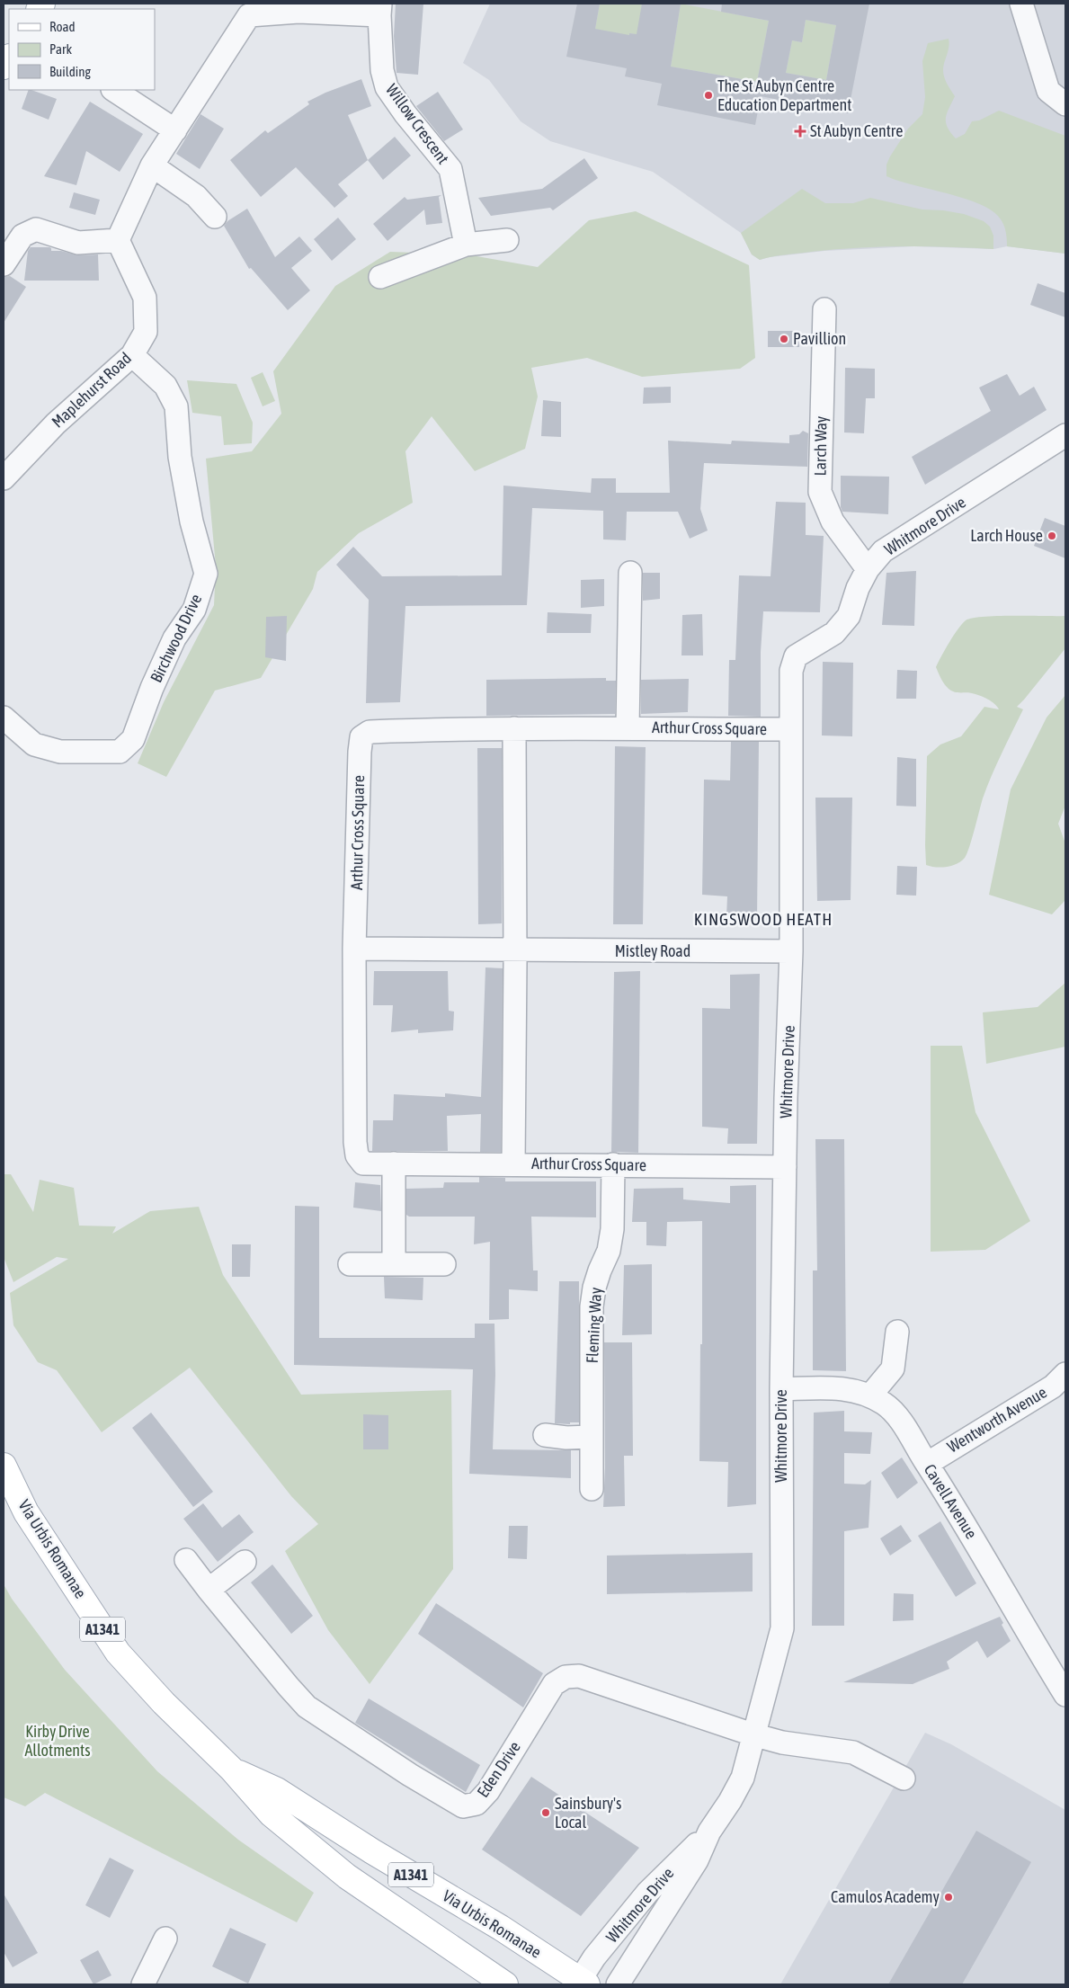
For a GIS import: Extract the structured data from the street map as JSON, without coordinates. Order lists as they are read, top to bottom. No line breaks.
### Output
{"streets":{"main road":["Via Urbis Romanae","A1341"],"street":["Willow Crescent","Maplehurst Road","Larch Way","Whitmore Drive","Birchwood Drive","Arthur Cross Square","Mistley Road","Fleming Way","Wentworth Avenue","Cavell Avenue","Eden Drive"]},"crossings":[["Maplehurst Road","Birchwood Drive"],["Larch Way","Whitmore Drive"],["Whitmore Drive","Arthur Cross Square"],["Whitmore Drive","Mistley Road"],["Whitmore Drive","Cavell Avenue"],["Whitmore Drive","Via Urbis Romanae"],["Whitmore Drive","Eden Drive"],["Arthur Cross Square","Mistley Road"],["Arthur Cross Square","Fleming Way"],["Wentworth Avenue","Cavell Avenue"]],"districts":["KINGSWOOD HEATH"],"parks":["Kirby Drive Allotments"],"places":{"other":["The St Aubyn Centre Education Department","Pavillion","Larch House","Sainsbury's Local","Camulos Academy"],"health":["St Aubyn Centre"]},"legend":["Road","Park","Building"]}
